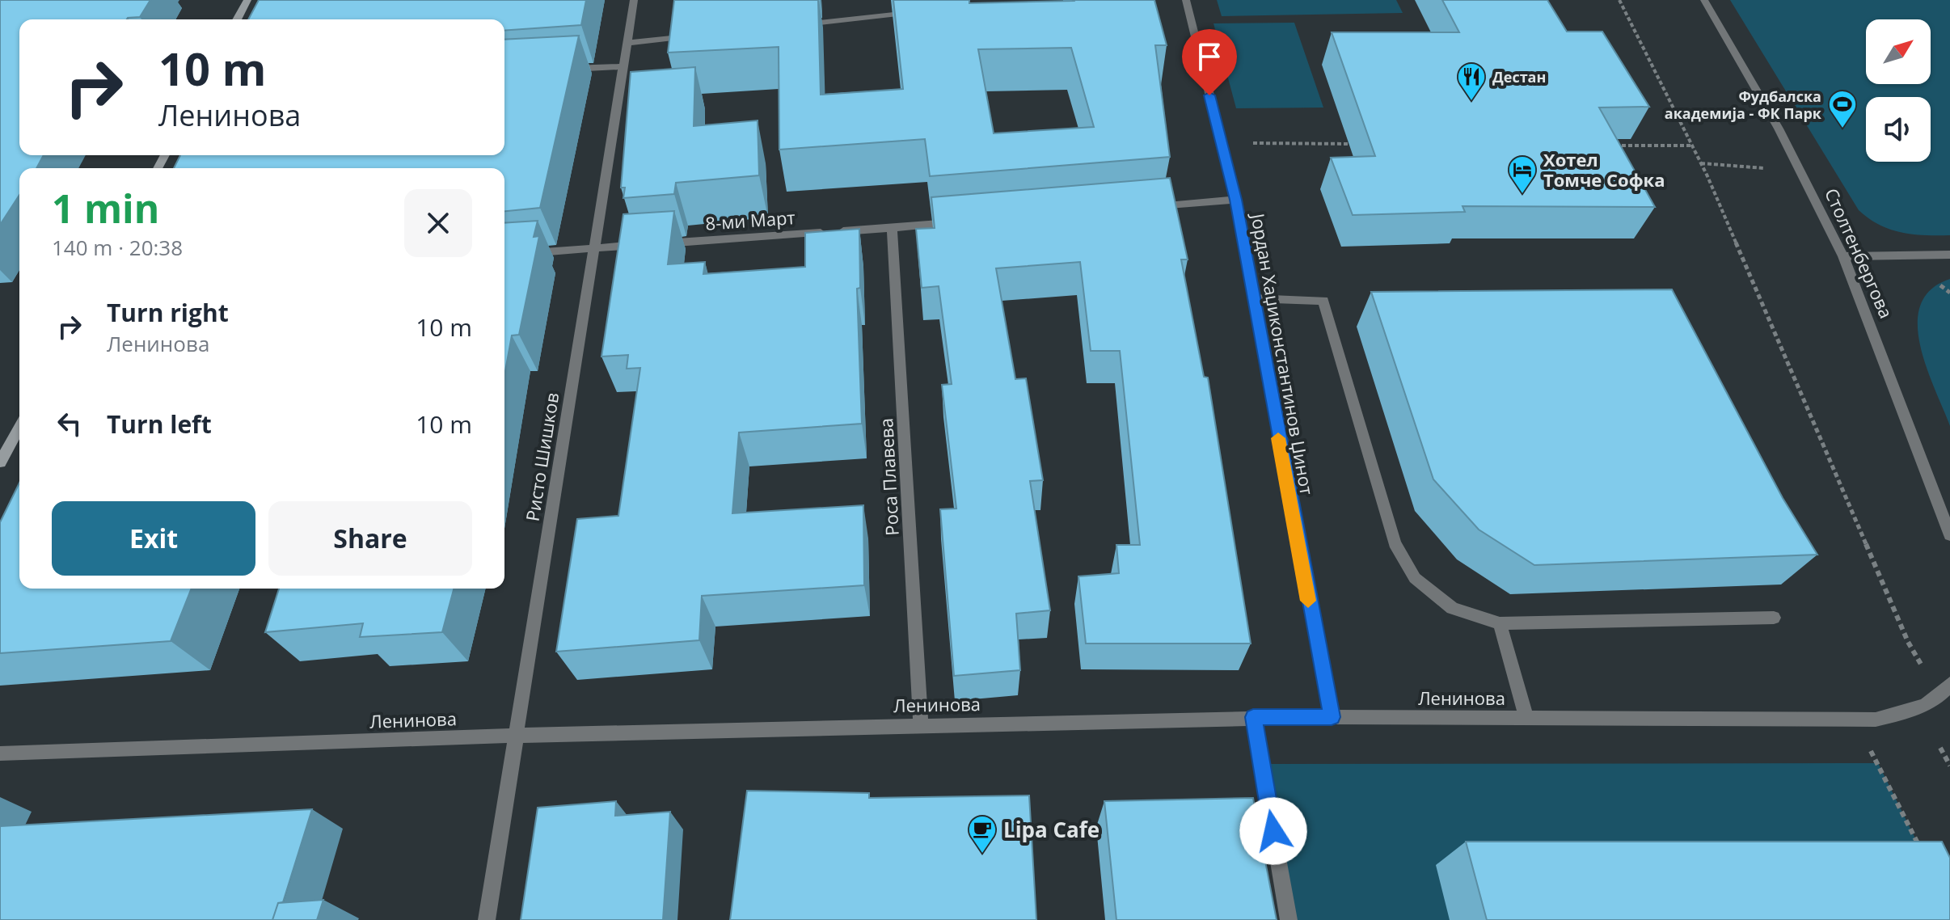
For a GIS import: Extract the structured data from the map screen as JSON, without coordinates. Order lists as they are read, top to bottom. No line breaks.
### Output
{"streets":{"street":["8-ми Март","Столтенбергова","Јордан Хаџиконстантинов Џинот","Ристо Шишков","Роса Плавева","Ленинова"]},"crossings":[["8-ми Март","Роса Плавева"],["Јордан Хаџиконстантинов Џинот","Ленинова"],["Ристо Шишков","Ленинова"],["Роса Плавева","Ленинова"]],"places":{"restaurant":["Дестан"],"sports":["Фудбалска академија - ФК Парк"],"hotel":["Хотел Томче Софка"],"cafe":["Lipa Cafe"]},"north":"top right","page":{"turn":["10 m","Ленинова"],"heading":["1 min","140 m · 20:38"],"list":[{"name":"Turn right","note":"Ленинова","value":"10 m"},{"name":"Turn left","value":"10 m"}],"buttons":["Exit","Share"]}}
